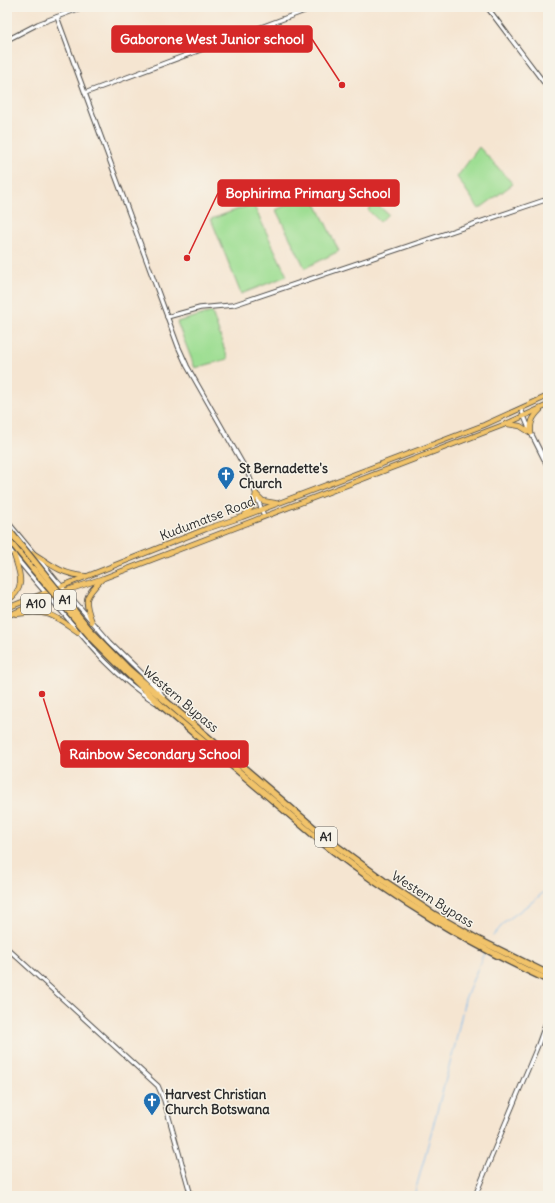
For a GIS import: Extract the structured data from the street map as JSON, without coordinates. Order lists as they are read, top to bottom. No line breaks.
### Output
{"streets":{"highway":["A1","Western Bypass"],"main road":["Kudumatse Road","A10"]},"places":{"other":["Gaborone West Junior school","Bophirima Primary School","Rainbow Secondary School"],"church":["St Bernadette's Church","Harvest Christian Church Botswana"]}}
